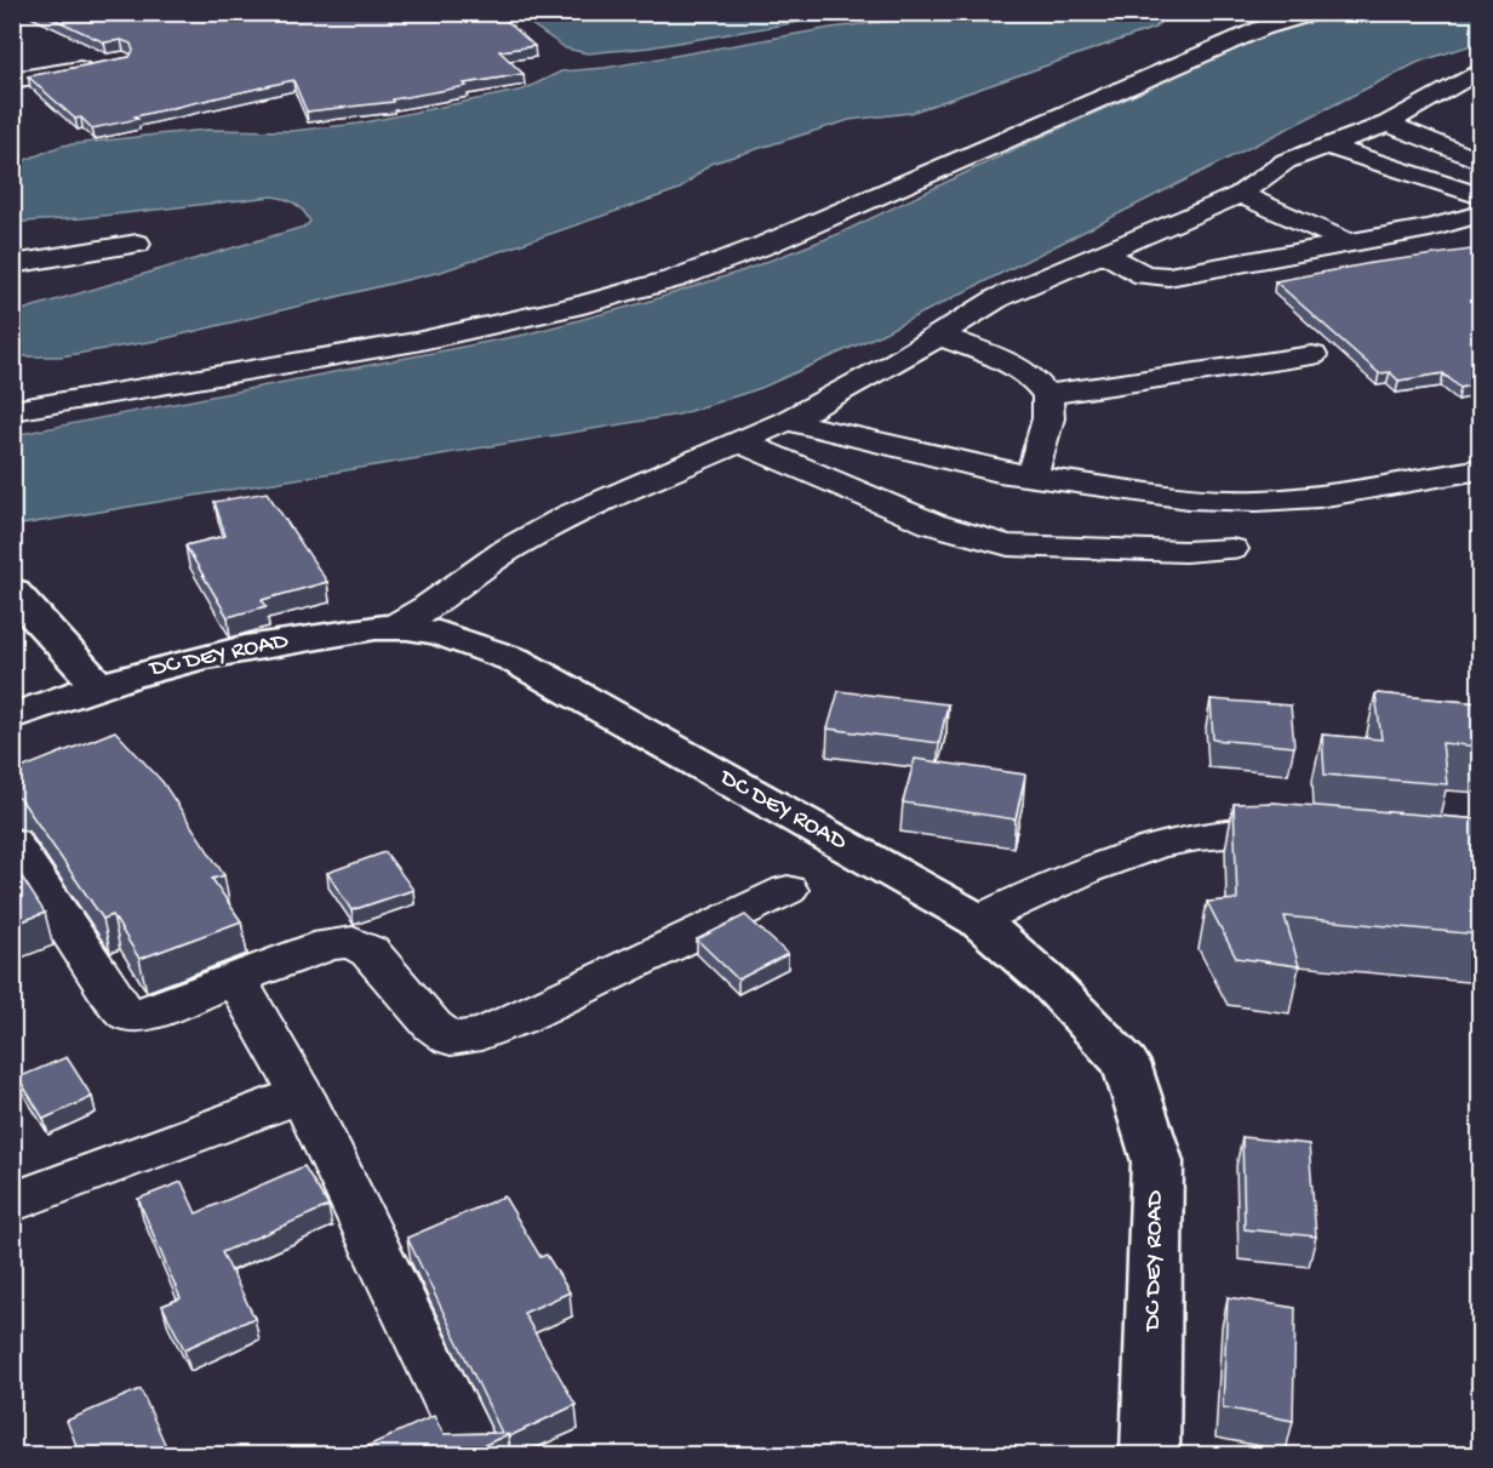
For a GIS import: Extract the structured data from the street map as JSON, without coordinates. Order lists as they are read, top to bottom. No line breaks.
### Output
{"streets":{"street":["DC DEY ROAD"]}}
